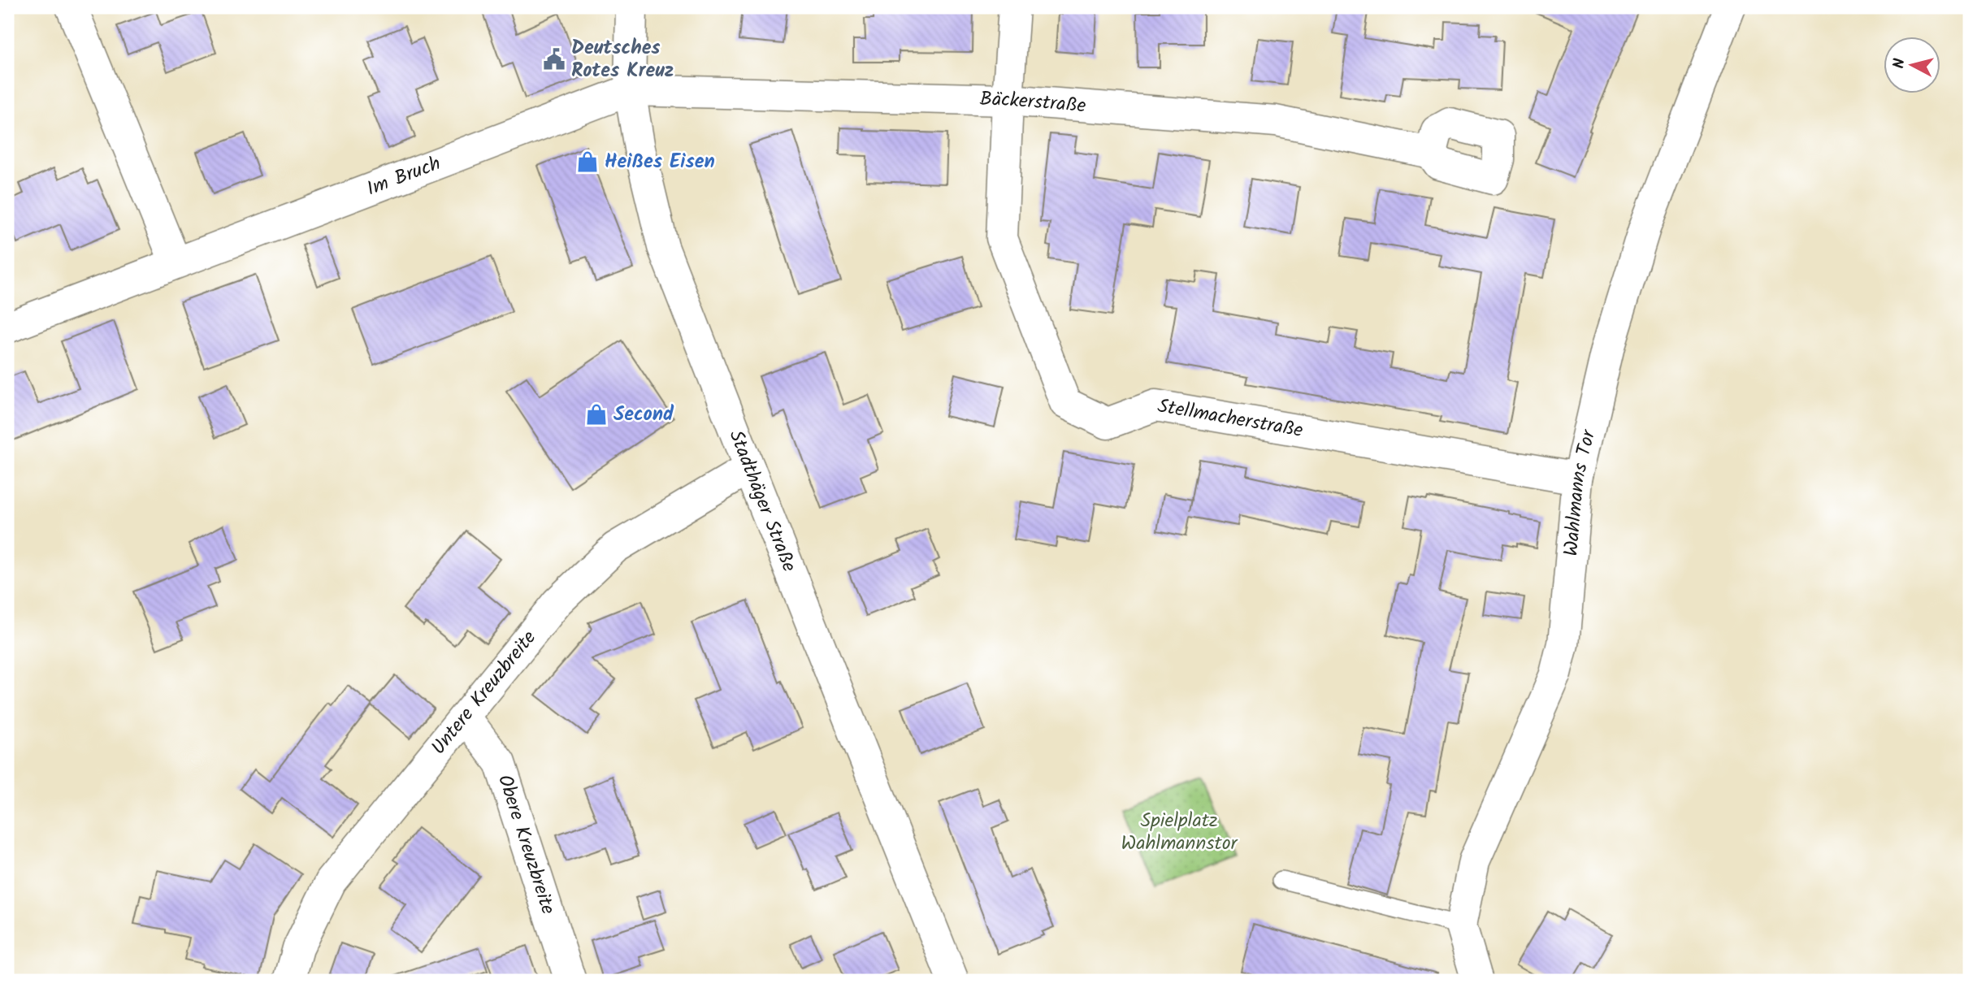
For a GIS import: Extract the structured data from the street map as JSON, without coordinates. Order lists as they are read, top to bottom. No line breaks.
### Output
{"streets":{"street":["Bäckerstraße","Im Bruch","Stellmacherstraße","Wahlmanns Tor","Stadthäger Straße","Untere Kreuzbreite","Obere Kreuzbreite"]},"crossings":[["Bäckerstraße","Im Bruch"],["Bäckerstraße","Stellmacherstraße"],["Bäckerstraße","Stadthäger Straße"],["Im Bruch","Stadthäger Straße"],["Stellmacherstraße","Wahlmanns Tor"],["Stadthäger Straße","Untere Kreuzbreite"],["Untere Kreuzbreite","Obere Kreuzbreite"]],"parks":["Spielplatz Wahlmannstor"],"places":{"public building":["Deutsches Rotes Kreuz"],"shop":["Heißes Eisen","Second"]},"north":"left"}
